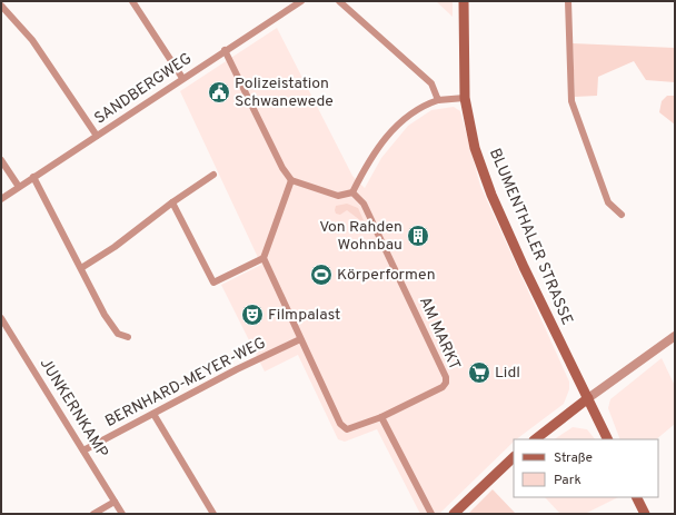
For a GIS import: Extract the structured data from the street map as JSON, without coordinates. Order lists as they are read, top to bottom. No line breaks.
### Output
{"streets":{"main road":["BLUMENTHALER STRASSE"],"street":["SANDBERGWEG","AM MARKT","BERNHARD-MEYER-WEG","JUNKERNKAMP"]},"crossings":[["AM MARKT","BERNHARD-MEYER-WEG"],["BERNHARD-MEYER-WEG","JUNKERNKAMP"]],"places":{"public building":["Polizeistation Schwanewede"],"building":["Von Rahden Wohnbau"],"sports":["Körperformen"],"theatre":["Filmpalast"],"supermarket":["Lidl"]},"legend":["Straße","Park"]}
